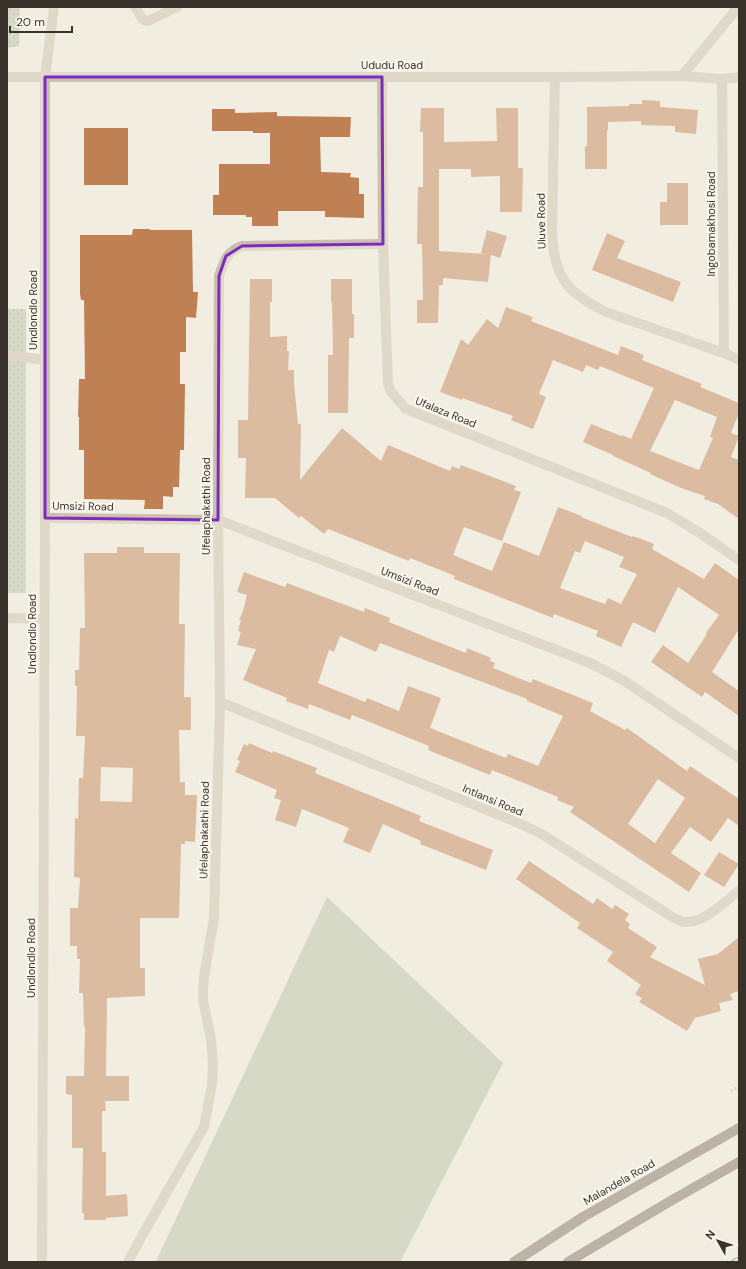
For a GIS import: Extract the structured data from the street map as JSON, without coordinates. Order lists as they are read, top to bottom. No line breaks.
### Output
{"streets":{"main road":["Malandela Road"],"street":["Ududu Road","Uluve Road","Ingobamakhosi Road","Undlondlo Road","Ufalaza Road","Umsizi Road","Ufelaphakathi Road","Intlansi Road"]},"crossings":[["Ududu Road","Uluve Road"],["Ududu Road","Ingobamakhosi Road"],["Ududu Road","Undlondlo Road"],["Ududu Road","Ufalaza Road"],["Uluve Road","Ingobamakhosi Road"],["Undlondlo Road","Umsizi Road"],["Ufalaza Road","Ufelaphakathi Road"],["Umsizi Road","Ufelaphakathi Road"],["Ufelaphakathi Road","Intlansi Road"]],"scale_bar":"20 m","north":"top left"}
